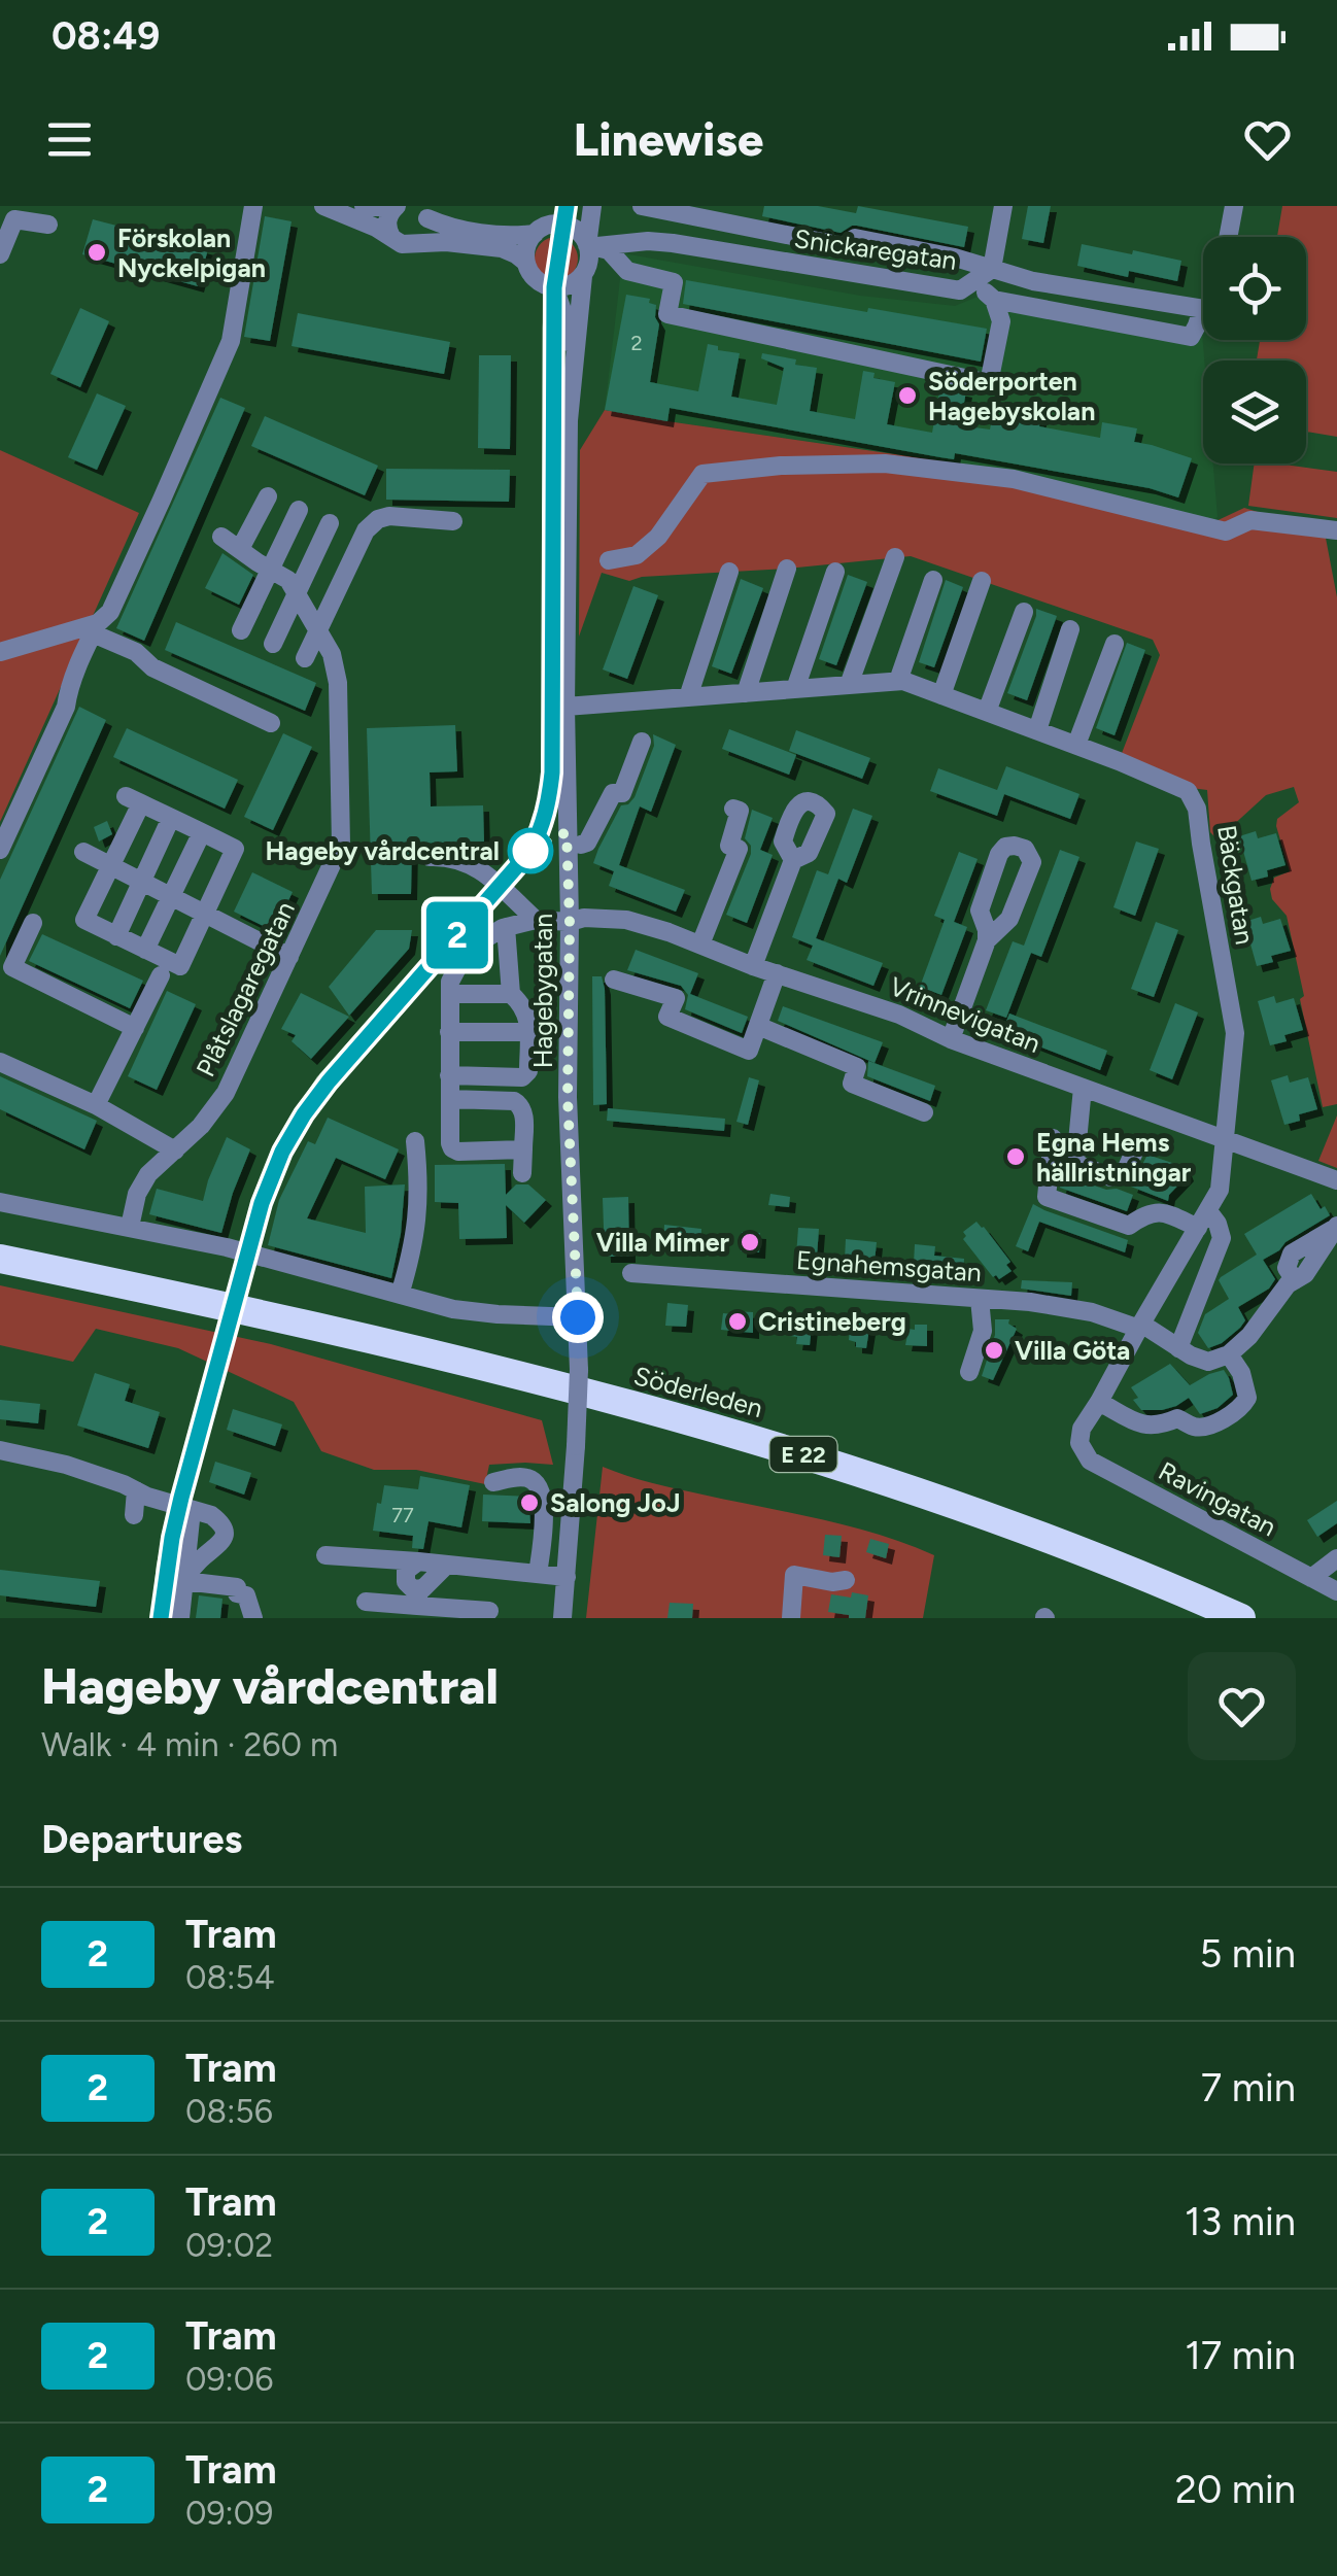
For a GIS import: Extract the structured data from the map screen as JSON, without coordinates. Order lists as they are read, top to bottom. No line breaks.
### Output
{"streets":{"highway":["Söderleden","E 22"],"street":["Snickaregatan","Bäckgatan","Plåtslagaregatan","Hagebygatan","Vrinnevigatan","Egnahemsgatan","Ravingatan"]},"crossings":[["Snickaregatan","Hagebygatan"],["Bäckgatan","Hagebygatan"],["Bäckgatan","Vrinnevigatan"],["Bäckgatan","Egnahemsgatan"],["Bäckgatan","Ravingatan"],["Hagebygatan","Vrinnevigatan"]],"places":["Förskolan Nyckelpigan","Söderporten Hagebyskolan","Hageby vårdcentral","Egna Hems hällristningar","Villa Mimer","Cristineberg","Villa Göta","Salong JoJ"],"lines":["tram line 2"],"house_numbers":["2","77"],"page":{"status":"08:49","header":"Linewise","on_map":"2","heading":[["Hageby vårdcentral","Walk · 4 min · 260 m"],"Departures"],"list":[{"mark":"2","name":"Tram","note":"08:54","value":"5 min"},{"mark":"2","name":"Tram","note":"08:56","value":"7 min"},{"mark":"2","name":"Tram","note":"09:02","value":"13 min"},{"mark":"2","name":"Tram","note":"09:06","value":"17 min"},{"mark":"2","name":"Tram","note":"09:09","value":"20 min"}]}}
